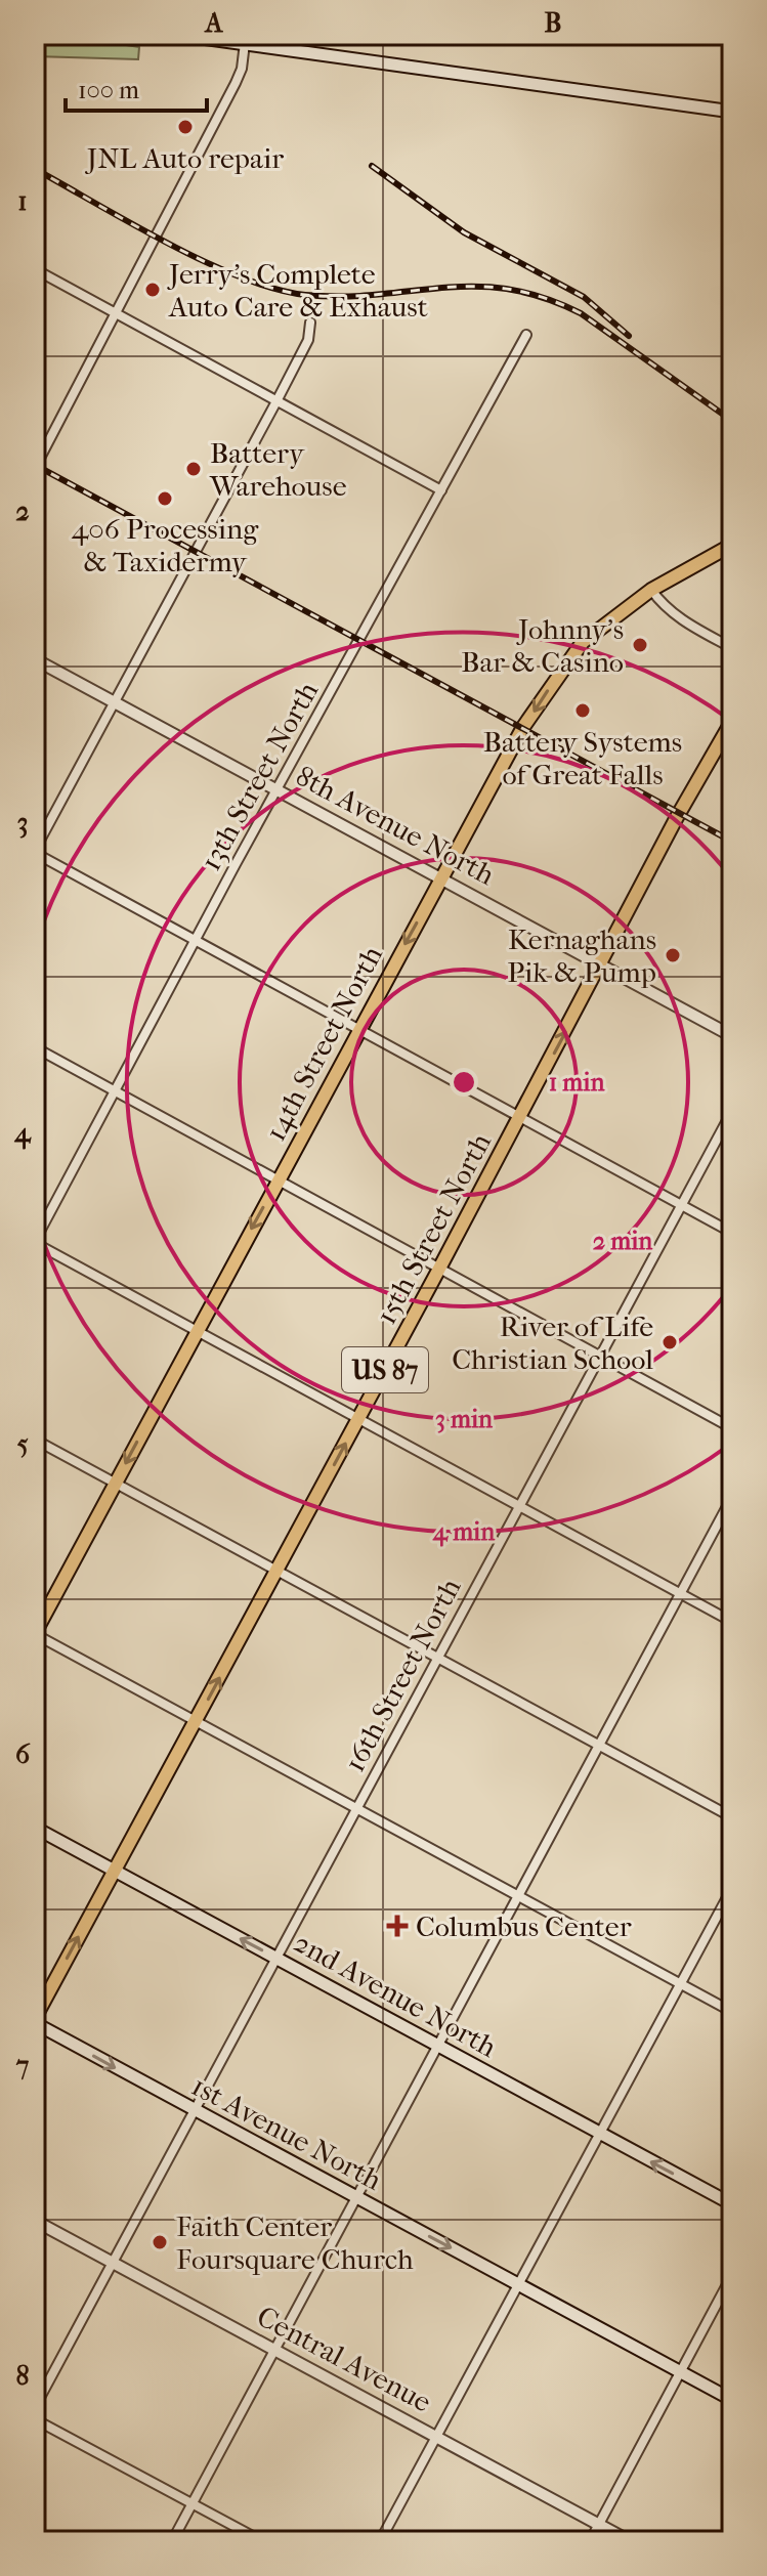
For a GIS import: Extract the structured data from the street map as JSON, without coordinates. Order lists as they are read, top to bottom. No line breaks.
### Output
{"streets":{"main road":["14th Street North","15th Street North","US 87","2nd Avenue North","1st Avenue North"],"street":["13th Street North","8th Avenue North","16th Street North","Central Avenue"]},"crossings":[["13th Street North","8th Avenue North"],["8th Avenue North","14th Street North"],["8th Avenue North","15th Street North"],["15th Street North","2nd Avenue North"],["15th Street North","1st Avenue North"],["16th Street North","2nd Avenue North"],["16th Street North","1st Avenue North"],["16th Street North","Central Avenue"]],"one_way":["14th Street North","15th Street North","2nd Avenue North","1st Avenue North"],"places":{"other":["JNL Auto repair","Jerry's Complete Auto Care & Exhaust","Battery Warehouse","406 Processing & Taxidermy","Johnny's Bar & Casino","Battery Systems of Great Falls","Kernaghans Pik & Pump","River of Life Christian School","Faith Center Foursquare Church"],"health":["Columbus Center"]},"scale_bar":"100 m","grid":{"columns":["A","B"],"rows":["1","2","3","4","5","6","7","8"]},"rings":["1 min","2 min","3 min","4 min"]}
